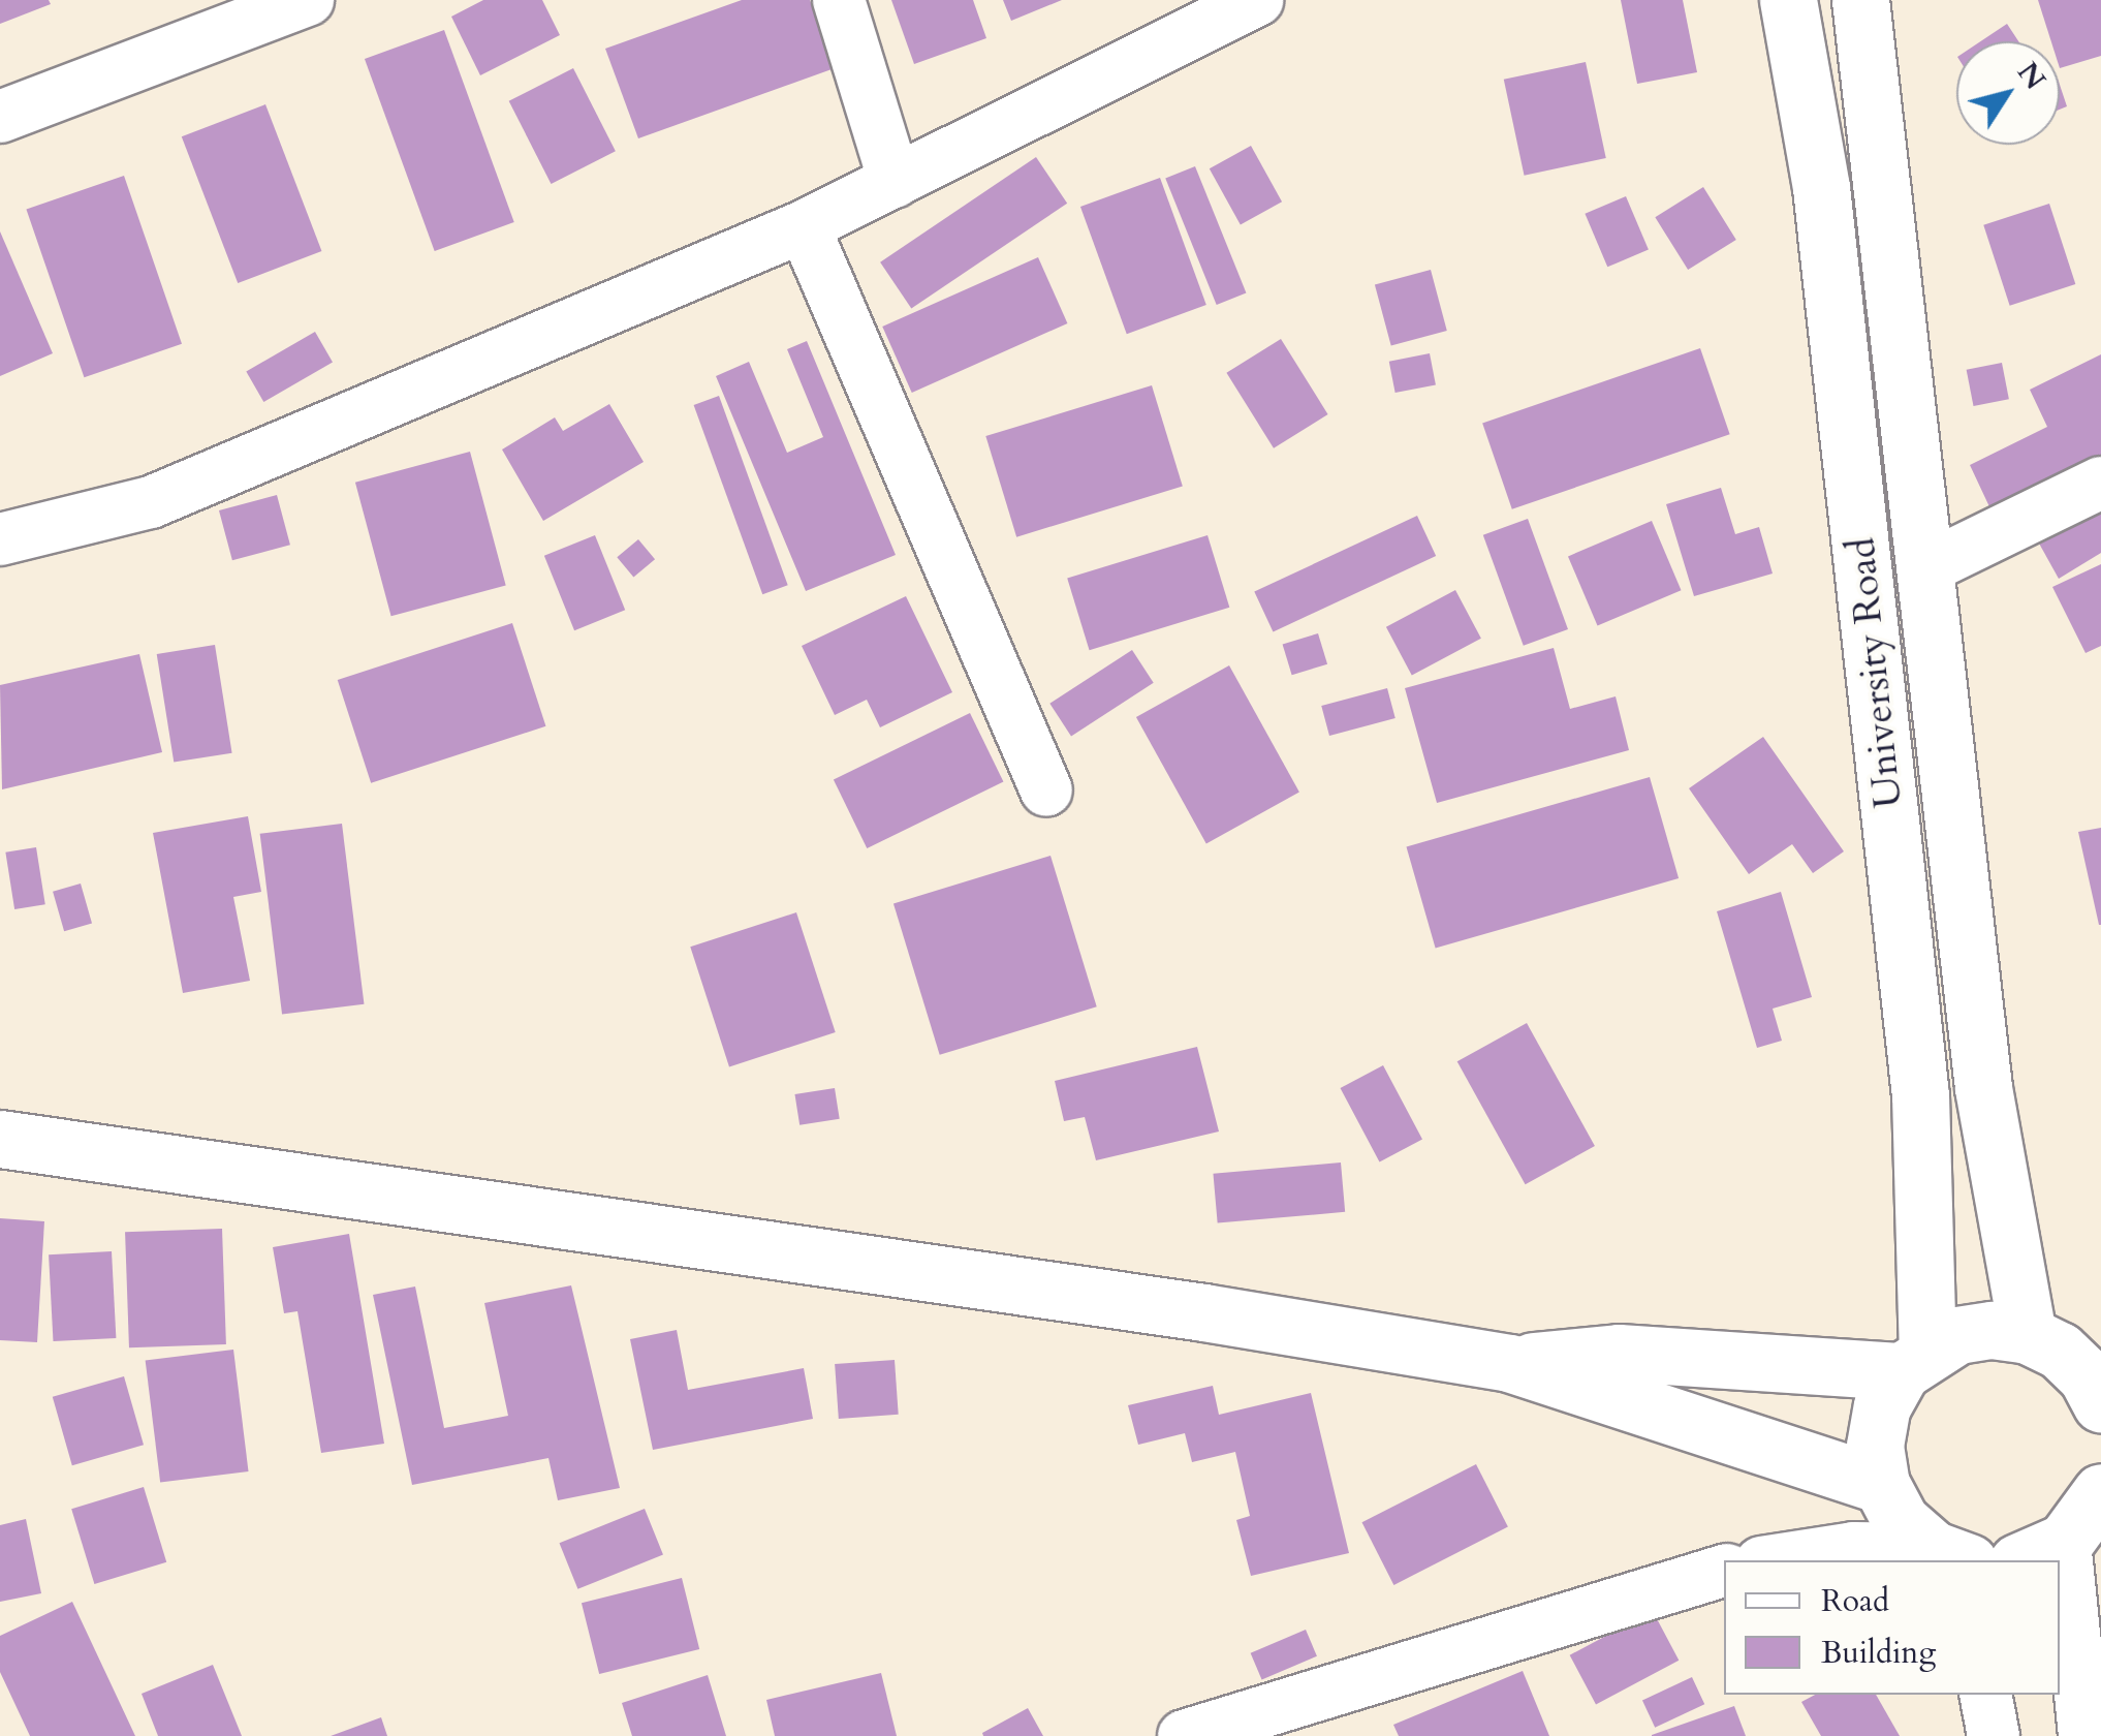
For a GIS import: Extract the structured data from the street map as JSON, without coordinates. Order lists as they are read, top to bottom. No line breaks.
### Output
{"streets":{"main road":["University Road"]},"legend":["Road","Building"],"north":"top right"}
